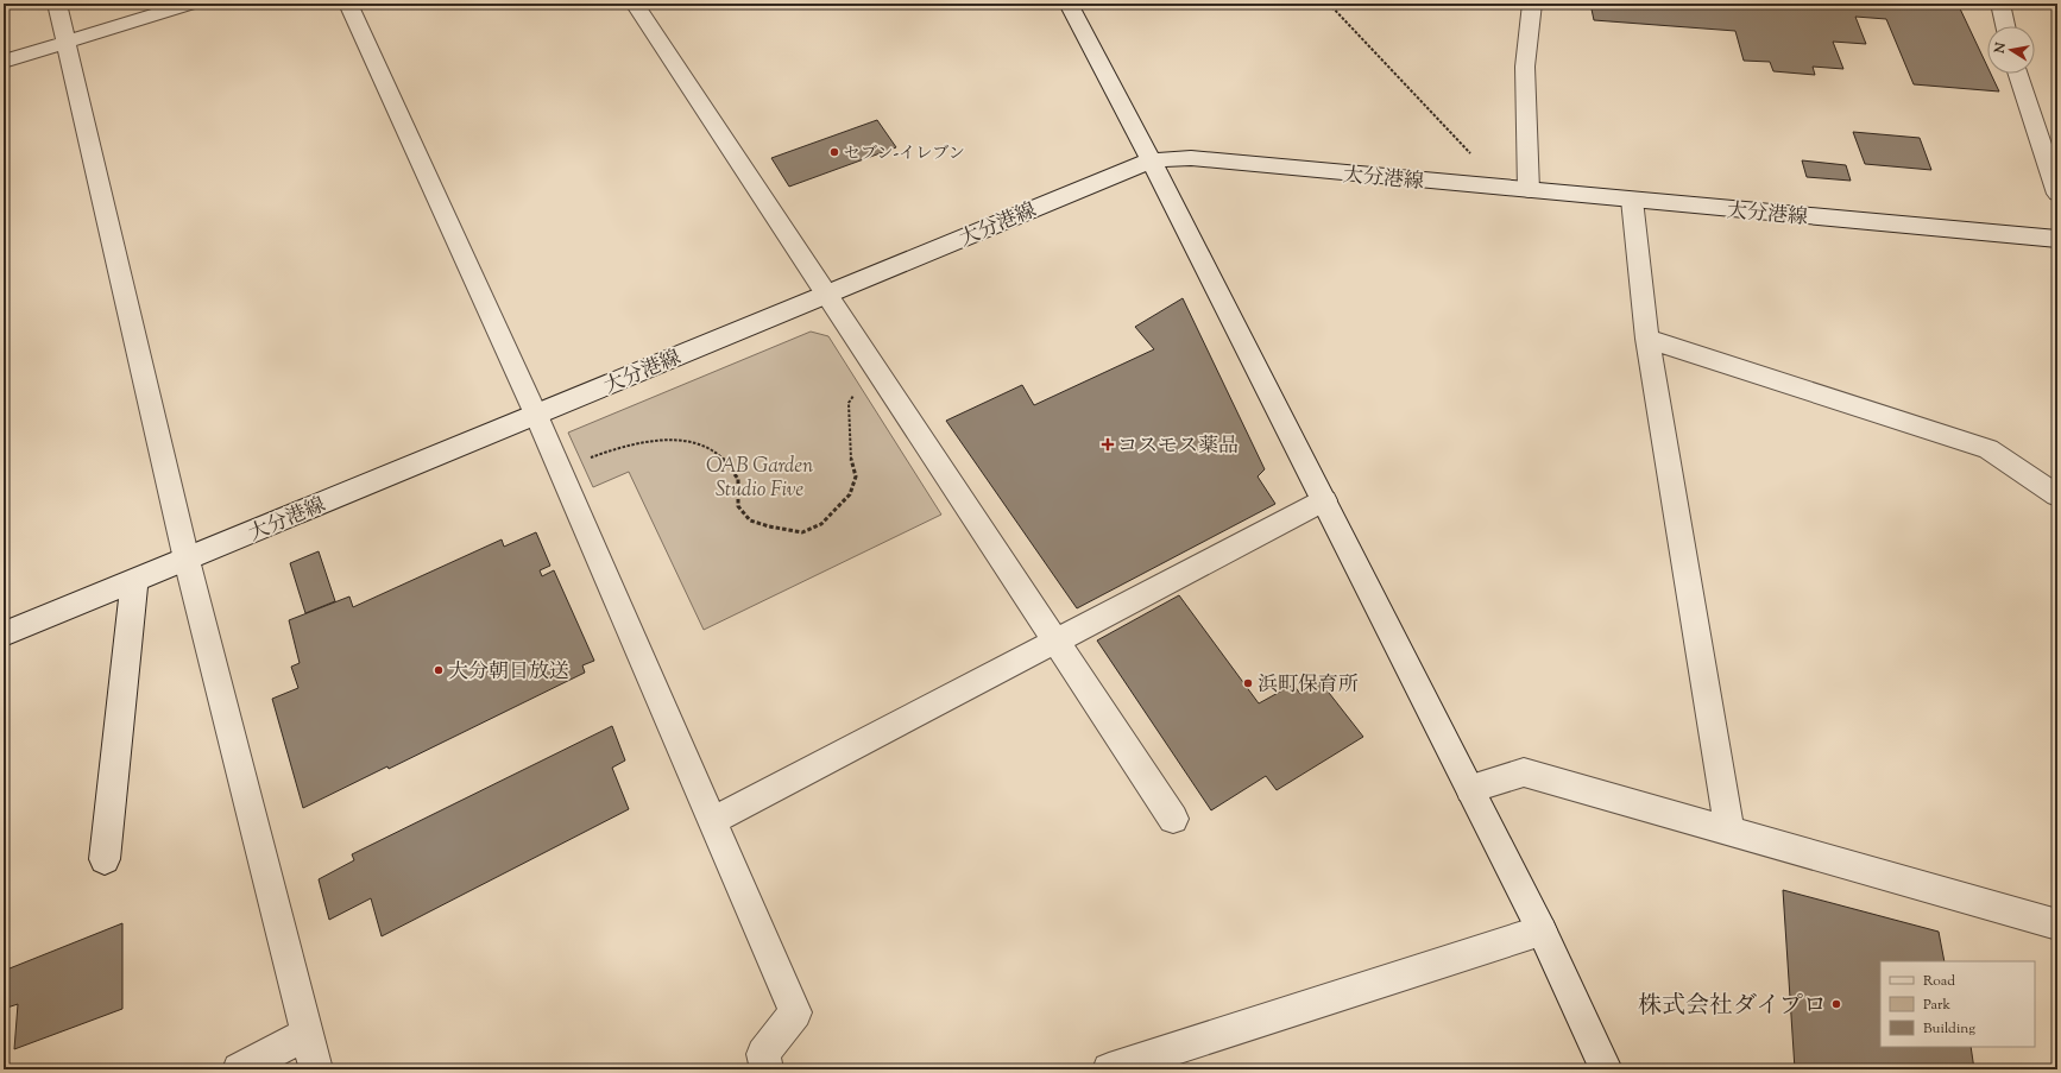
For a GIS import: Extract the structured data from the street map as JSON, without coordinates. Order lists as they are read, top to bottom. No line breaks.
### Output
{"streets":{"street":["大分港線"]},"parks":["OAB Garden Studio Five"],"places":{"other":["セブン-イレブン","大分朝日放送","浜町保育所","株式会社ダイプロ"],"health":["コスモス薬品"]},"legend":["Road","Park","Building"],"north":"left"}
